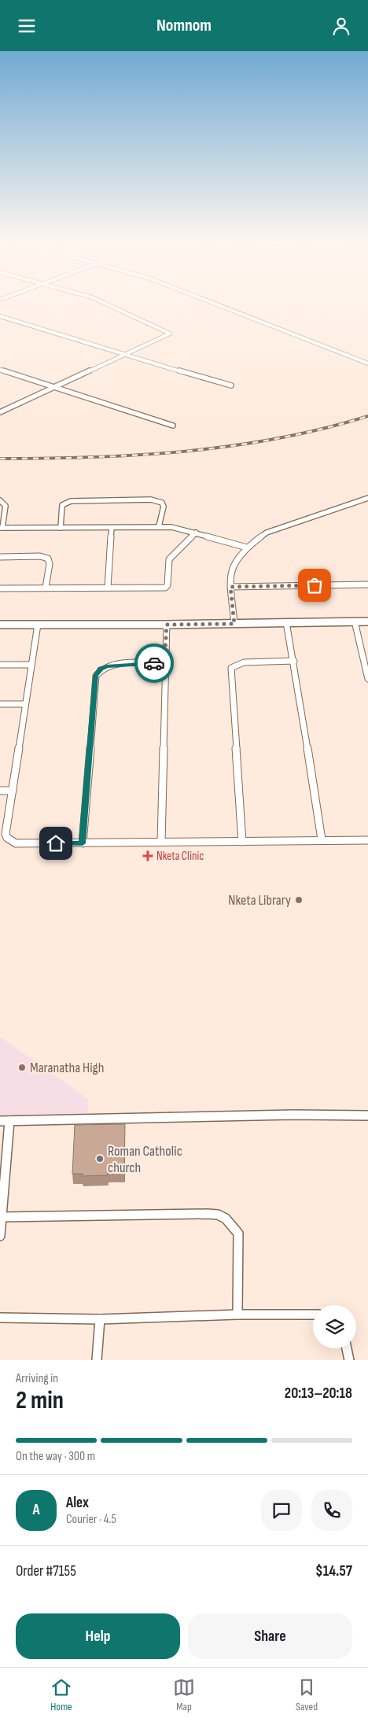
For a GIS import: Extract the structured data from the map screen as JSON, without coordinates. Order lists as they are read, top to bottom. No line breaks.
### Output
{"places":{"health":["Nketa Clinic"],"other":["Nketa Library","Maranatha High","Roman Catholic church"]},"page":{"header":"Nomnom","heading":["2 min","Arriving in","20:13–20:18"],"panel":["Alex","Courier · 4.5","Order #7155","$14.57"],"bar":"On the way · 300 m","round":"A","buttons":["Help","Share"],"tabs":["Home","Map","Saved"]}}
